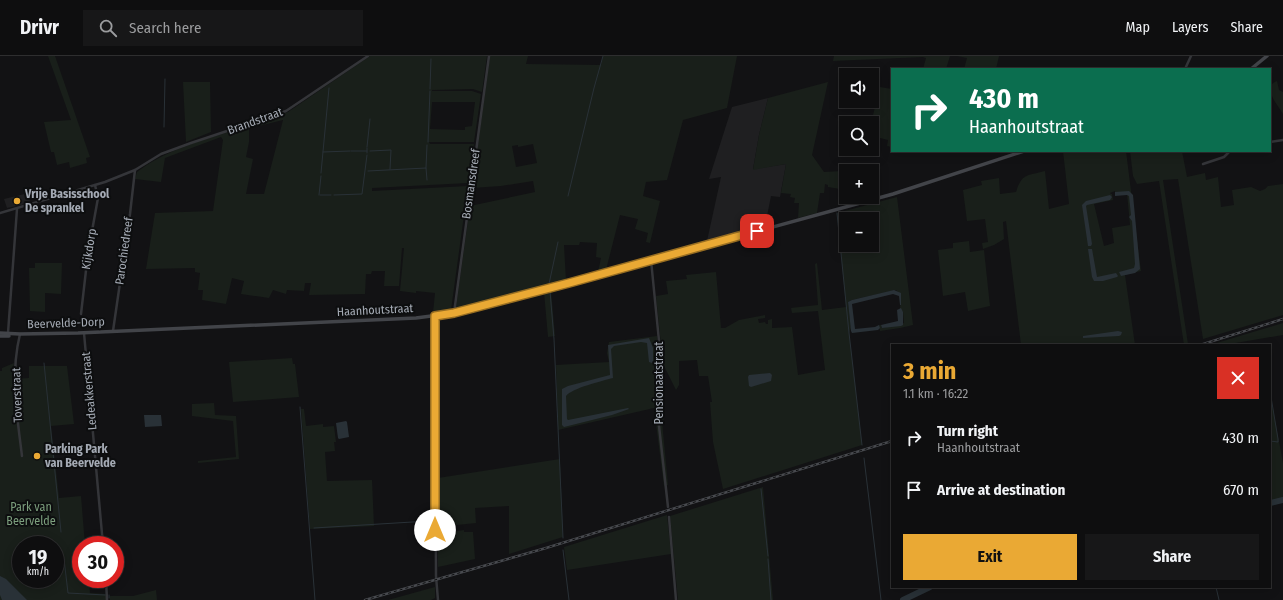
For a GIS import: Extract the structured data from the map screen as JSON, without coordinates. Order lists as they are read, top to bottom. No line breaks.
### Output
{"streets":{"street":["Brandstraat","Bosmansdreef","Kijkdorp","Parochiedreef","Haanhoutstraat","Beervelde-Dorp","Pensionaatstraat","Ledeakkerstraat","Toverstraat"]},"crossings":[["Brandstraat","Kijkdorp"],["Brandstraat","Parochiedreef"],["Bosmansdreef","Haanhoutstraat"],["Parochiedreef","Haanhoutstraat"],["Parochiedreef","Beervelde-Dorp"],["Haanhoutstraat","Beervelde-Dorp"],["Haanhoutstraat","Pensionaatstraat"],["Beervelde-Dorp","Ledeakkerstraat"],["Beervelde-Dorp","Toverstraat"]],"parks":["Park van Beervelde"],"places":["Vrije Basisschool De sprankel","Parking Park van Beervelde"],"page":{"header":"Drivr","search":"Search here","nav":["Map","Layers","Share"],"map_buttons":["+","−"],"turn":["430 m","Haanhoutstraat"],"heading":["3 min","1.1 km · 16:22"],"list":[{"name":"Turn right","note":"Haanhoutstraat","value":"430 m"},{"name":"Arrive at destination","value":"670 m"}],"buttons":["Exit","Share"],"speed":"19 km/h","limit":"30"}}
